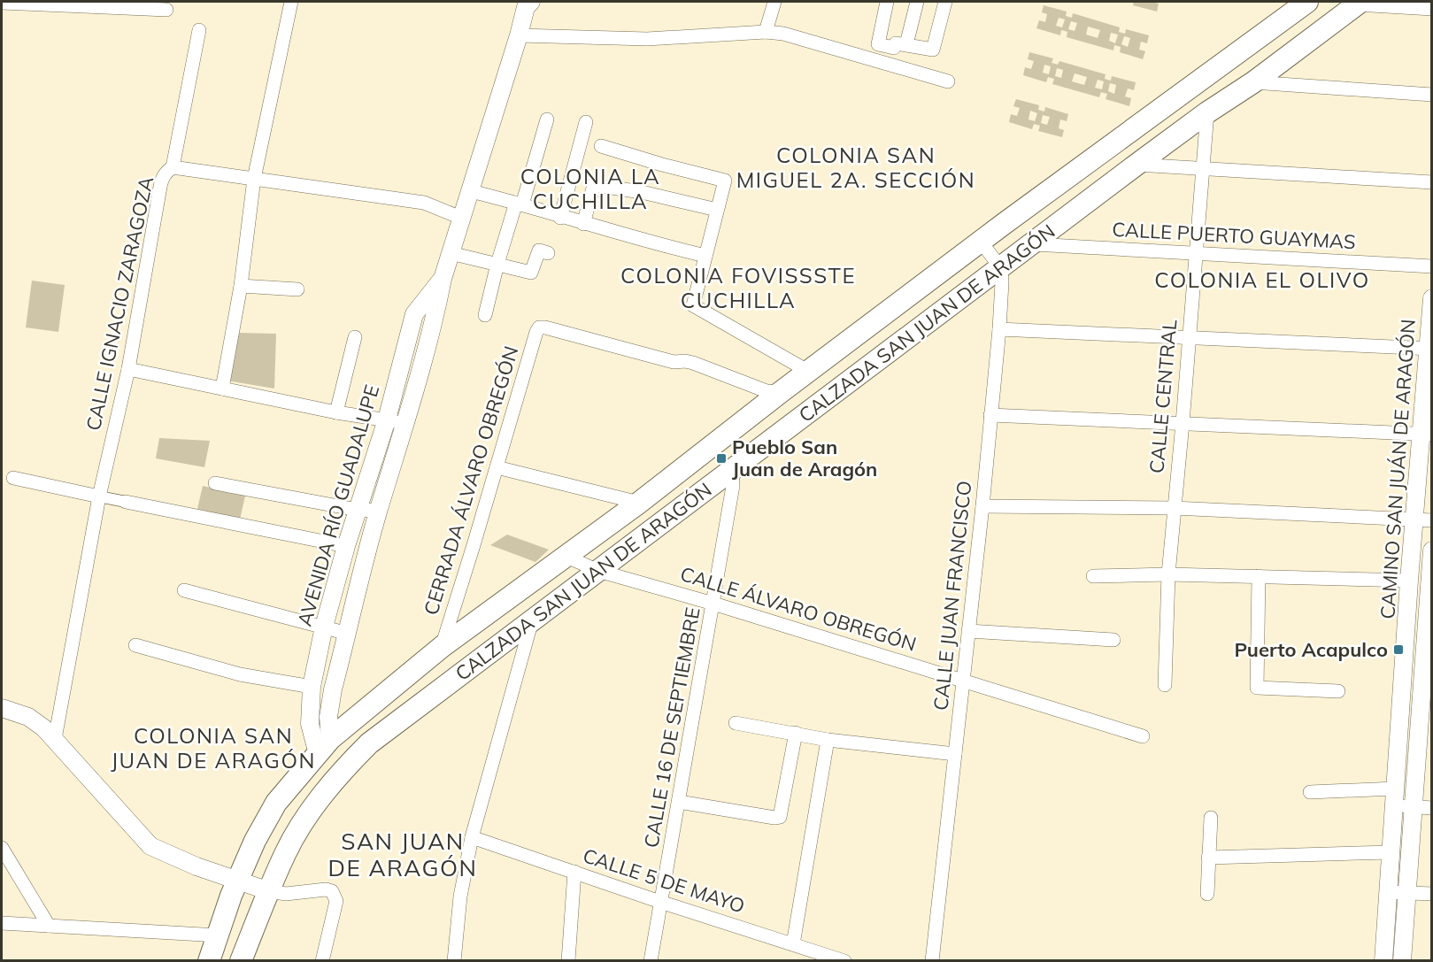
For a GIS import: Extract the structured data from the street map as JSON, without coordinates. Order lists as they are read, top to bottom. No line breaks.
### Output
{"streets":{"main road":["CALZADA SAN JUAN DE ARAGÓN"],"street":["CALLE PUERTO GUAYMAS","CALLE IGNACIO ZARAGOZA","CALLE CENTRAL","CAMINO SAN JUÁN DE ARAGÓN","CERRADA ÁLVARO OBREGÓN","AVENIDA RÍO GUADALUPE","CALLE JUAN FRANCISCO","CALLE ÁLVARO OBREGÓN","CALLE 16 DE SEPTIEMBRE","CALLE 5 DE MAYO"]},"crossings":[["CALLE PUERTO GUAYMAS","CALZADA SAN JUAN DE ARAGÓN"],["CALLE PUERTO GUAYMAS","CALLE CENTRAL"],["CALLE IGNACIO ZARAGOZA","AVENIDA RÍO GUADALUPE"],["CALZADA SAN JUAN DE ARAGÓN","CALLE CENTRAL"],["CALZADA SAN JUAN DE ARAGÓN","CERRADA ÁLVARO OBREGÓN"],["CALZADA SAN JUAN DE ARAGÓN","AVENIDA RÍO GUADALUPE"],["CALZADA SAN JUAN DE ARAGÓN","CALLE JUAN FRANCISCO"],["CALZADA SAN JUAN DE ARAGÓN","CALLE ÁLVARO OBREGÓN"],["CALZADA SAN JUAN DE ARAGÓN","CALLE 16 DE SEPTIEMBRE"],["CALLE JUAN FRANCISCO","CALLE ÁLVARO OBREGÓN"],["CALLE ÁLVARO OBREGÓN","CALLE 16 DE SEPTIEMBRE"],["CALLE 16 DE SEPTIEMBRE","CALLE 5 DE MAYO"]],"districts":["COLONIA SAN MIGUEL 2A. SECCIÓN","COLONIA LA CUCHILLA","COLONIA FOVISSSTE CUCHILLA","COLONIA EL OLIVO","COLONIA SAN JUAN DE ARAGÓN","SAN JUAN DE ARAGÓN"],"places":{"transit":["Pueblo San Juan de Aragón","Puerto Acapulco"]}}
